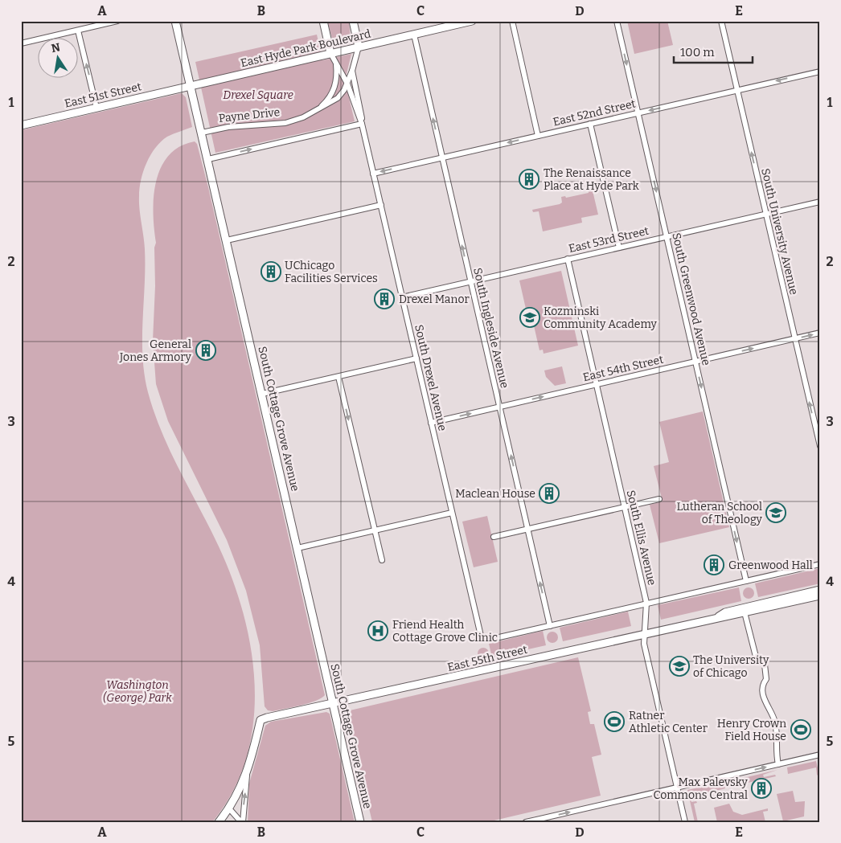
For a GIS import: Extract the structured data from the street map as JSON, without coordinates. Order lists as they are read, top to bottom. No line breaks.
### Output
{"streets":{"main road":["East Hyde Park Boulevard","East 51st Street","South Cottage Grove Avenue","East 55th Street"],"street":["East 52nd Street","Payne Drive","South University Avenue","East 53rd Street","South Greenwood Avenue","South Ingleside Avenue","East 54th Street","South Drexel Avenue","South Ellis Avenue"]},"crossings":[["East Hyde Park Boulevard","East 51st Street"],["East Hyde Park Boulevard","South Ingleside Avenue"],["East Hyde Park Boulevard","South Drexel Avenue"],["East Hyde Park Boulevard","South Cottage Grove Avenue"],["East 51st Street","South Cottage Grove Avenue"],["East 52nd Street","South University Avenue"],["East 52nd Street","South Greenwood Avenue"],["East 52nd Street","South Ingleside Avenue"],["East 52nd Street","South Drexel Avenue"],["Payne Drive","South Drexel Avenue"],["Payne Drive","South Cottage Grove Avenue"],["South University Avenue","East 53rd Street"],["South University Avenue","East 54th Street"],["East 53rd Street","South Greenwood Avenue"],["East 53rd Street","South Ingleside Avenue"],["East 53rd Street","South Drexel Avenue"],["East 53rd Street","South Ellis Avenue"],["South Greenwood Avenue","East 54th Street"],["South Greenwood Avenue","East 55th Street"],["South Ingleside Avenue","East 54th Street"],["South Ingleside Avenue","East 55th Street"],["East 54th Street","South Drexel Avenue"],["East 54th Street","South Ellis Avenue"],["South Drexel Avenue","East 55th Street"],["South Cottage Grove Avenue","East 55th Street"],["South Ellis Avenue","East 55th Street"]],"one_way":["East 52nd Street","South University Avenue","South Greenwood Avenue","South Ingleside Avenue","East 54th Street"],"parks":["Drexel Square","Washington (George) Park"],"places":{"building":["The Renaissance Place at Hyde Park","UChicago Facilities Services","Drexel Manor","General Jones Armory","Maclean House","Greenwood Hall","Max Palevsky Commons Central"],"school or university":["Kozminski Community Academy","Lutheran School of Theology","The University of Chicago"],"hospital":["Friend Health Cottage Grove Clinic"],"sports":["Ratner Athletic Center","Henry Crown Field House"]},"scale_bar":"100 m","north":"top","grid":{"columns":["A","B","C","D","E"],"rows":["1","2","3","4","5"]}}
